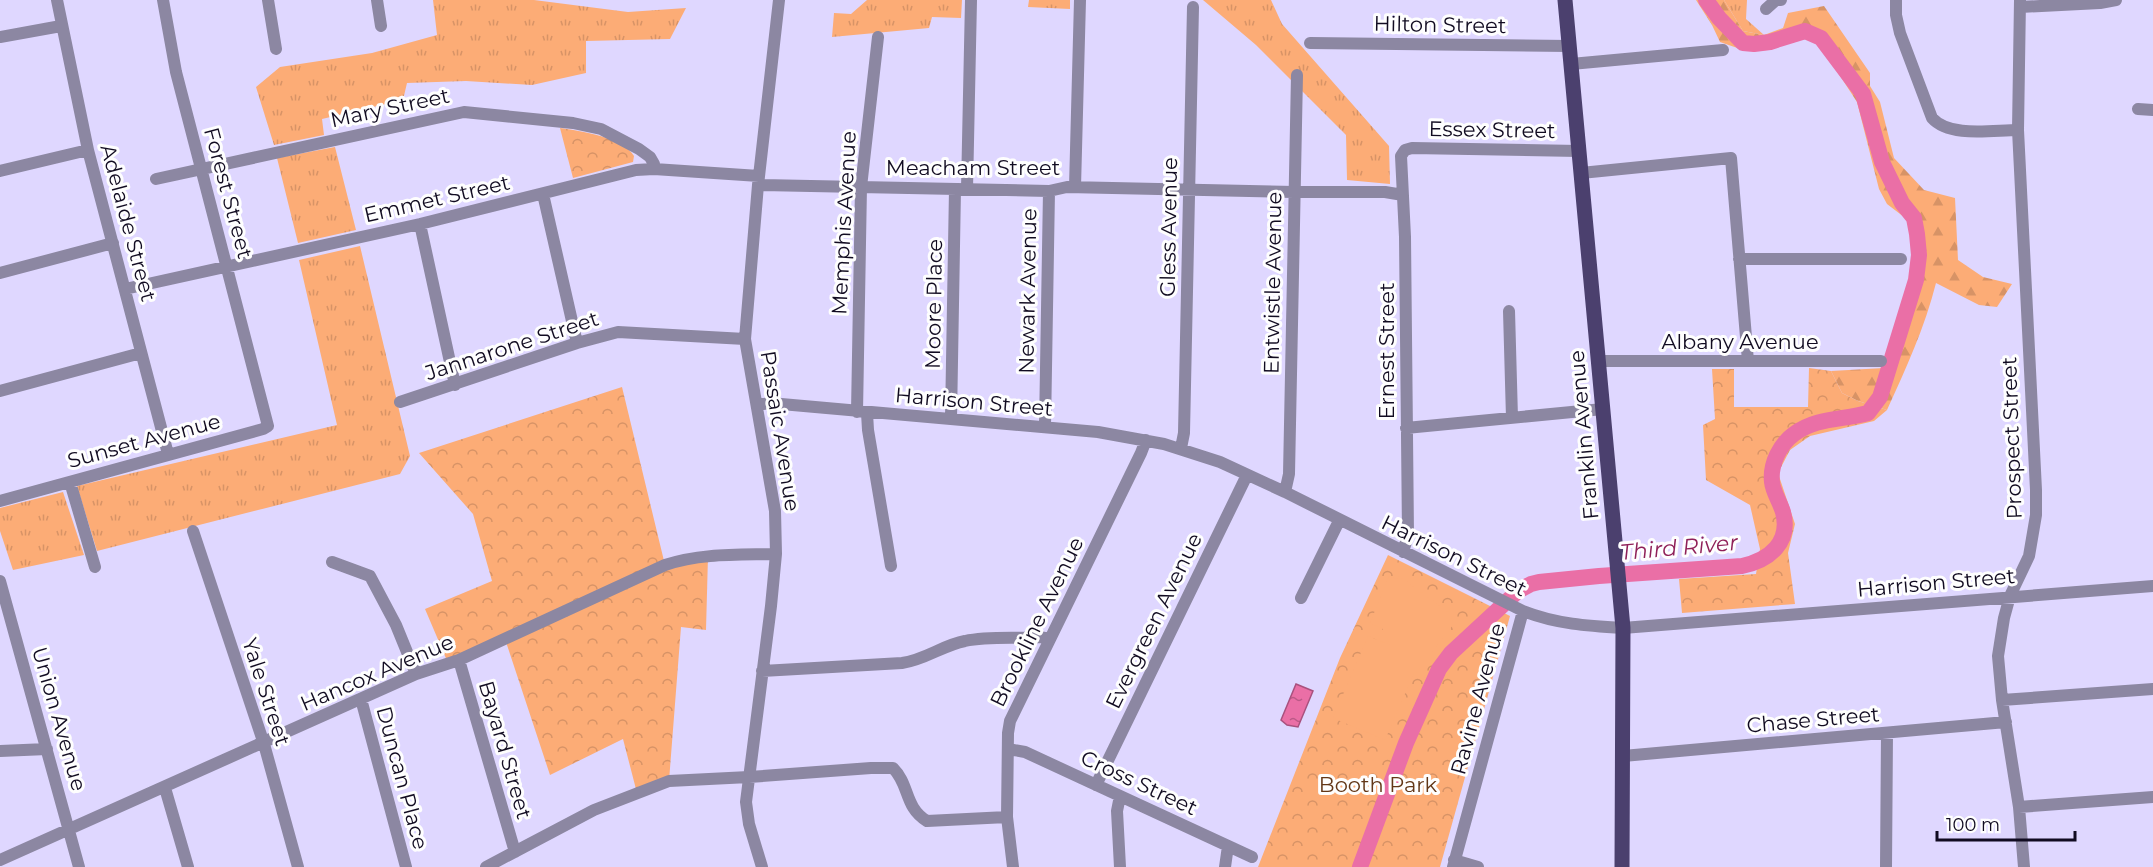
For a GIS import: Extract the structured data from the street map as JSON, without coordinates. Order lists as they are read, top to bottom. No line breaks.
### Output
{"streets":{"main road":["Franklin Avenue"],"street":["Hilton Street","Mary Street","Essex Street","Meacham Street","Forest Street","Emmet Street","Adelaide Street","Memphis Avenue","Gless Avenue","Entwistle Avenue","Newark Avenue","Moore Place","Albany Avenue","Jannarone Street","Ernest Street","Harrison Street","Passaic Avenue","Prospect Street","Sunset Avenue","Evergreen Avenue","Brookline Avenue","Hancox Avenue","Yale Street","Ravine Avenue","Union Avenue","Chase Street","Bayard Street","Duncan Place","Cross Street"]},"crossings":[["Hilton Street","Franklin Avenue"],["Mary Street","Forest Street"],["Mary Street","Emmet Street"],["Essex Street","Ernest Street"],["Essex Street","Franklin Avenue"],["Meacham Street","Emmet Street"],["Meacham Street","Memphis Avenue"],["Meacham Street","Gless Avenue"],["Meacham Street","Entwistle Avenue"],["Meacham Street","Newark Avenue"],["Meacham Street","Moore Place"],["Meacham Street","Ernest Street"],["Meacham Street","Passaic Avenue"],["Forest Street","Emmet Street"],["Forest Street","Sunset Avenue"],["Emmet Street","Adelaide Street"],["Emmet Street","Passaic Avenue"],["Adelaide Street","Sunset Avenue"],["Memphis Avenue","Harrison Street"],["Gless Avenue","Harrison Street"],["Entwistle Avenue","Harrison Street"],["Newark Avenue","Harrison Street"],["Moore Place","Harrison Street"],["Albany Avenue","Franklin Avenue"],["Jannarone Street","Passaic Avenue"],["Ernest Street","Harrison Street"],["Harrison Street","Passaic Avenue"],["Harrison Street","Franklin Avenue"],["Harrison Street","Prospect Street"],["Harrison Street","Evergreen Avenue"],["Harrison Street","Brookline Avenue"],["Harrison Street","Ravine Avenue"],["Passaic Avenue","Hancox Avenue"],["Franklin Avenue","Chase Street"],["Prospect Street","Chase Street"],["Evergreen Avenue","Cross Street"],["Brookline Avenue","Cross Street"],["Hancox Avenue","Yale Street"],["Hancox Avenue","Union Avenue"],["Hancox Avenue","Bayard Street"],["Hancox Avenue","Duncan Place"]],"water":["Third River"],"parks":["Booth Park"],"scale_bar":"100 m"}
